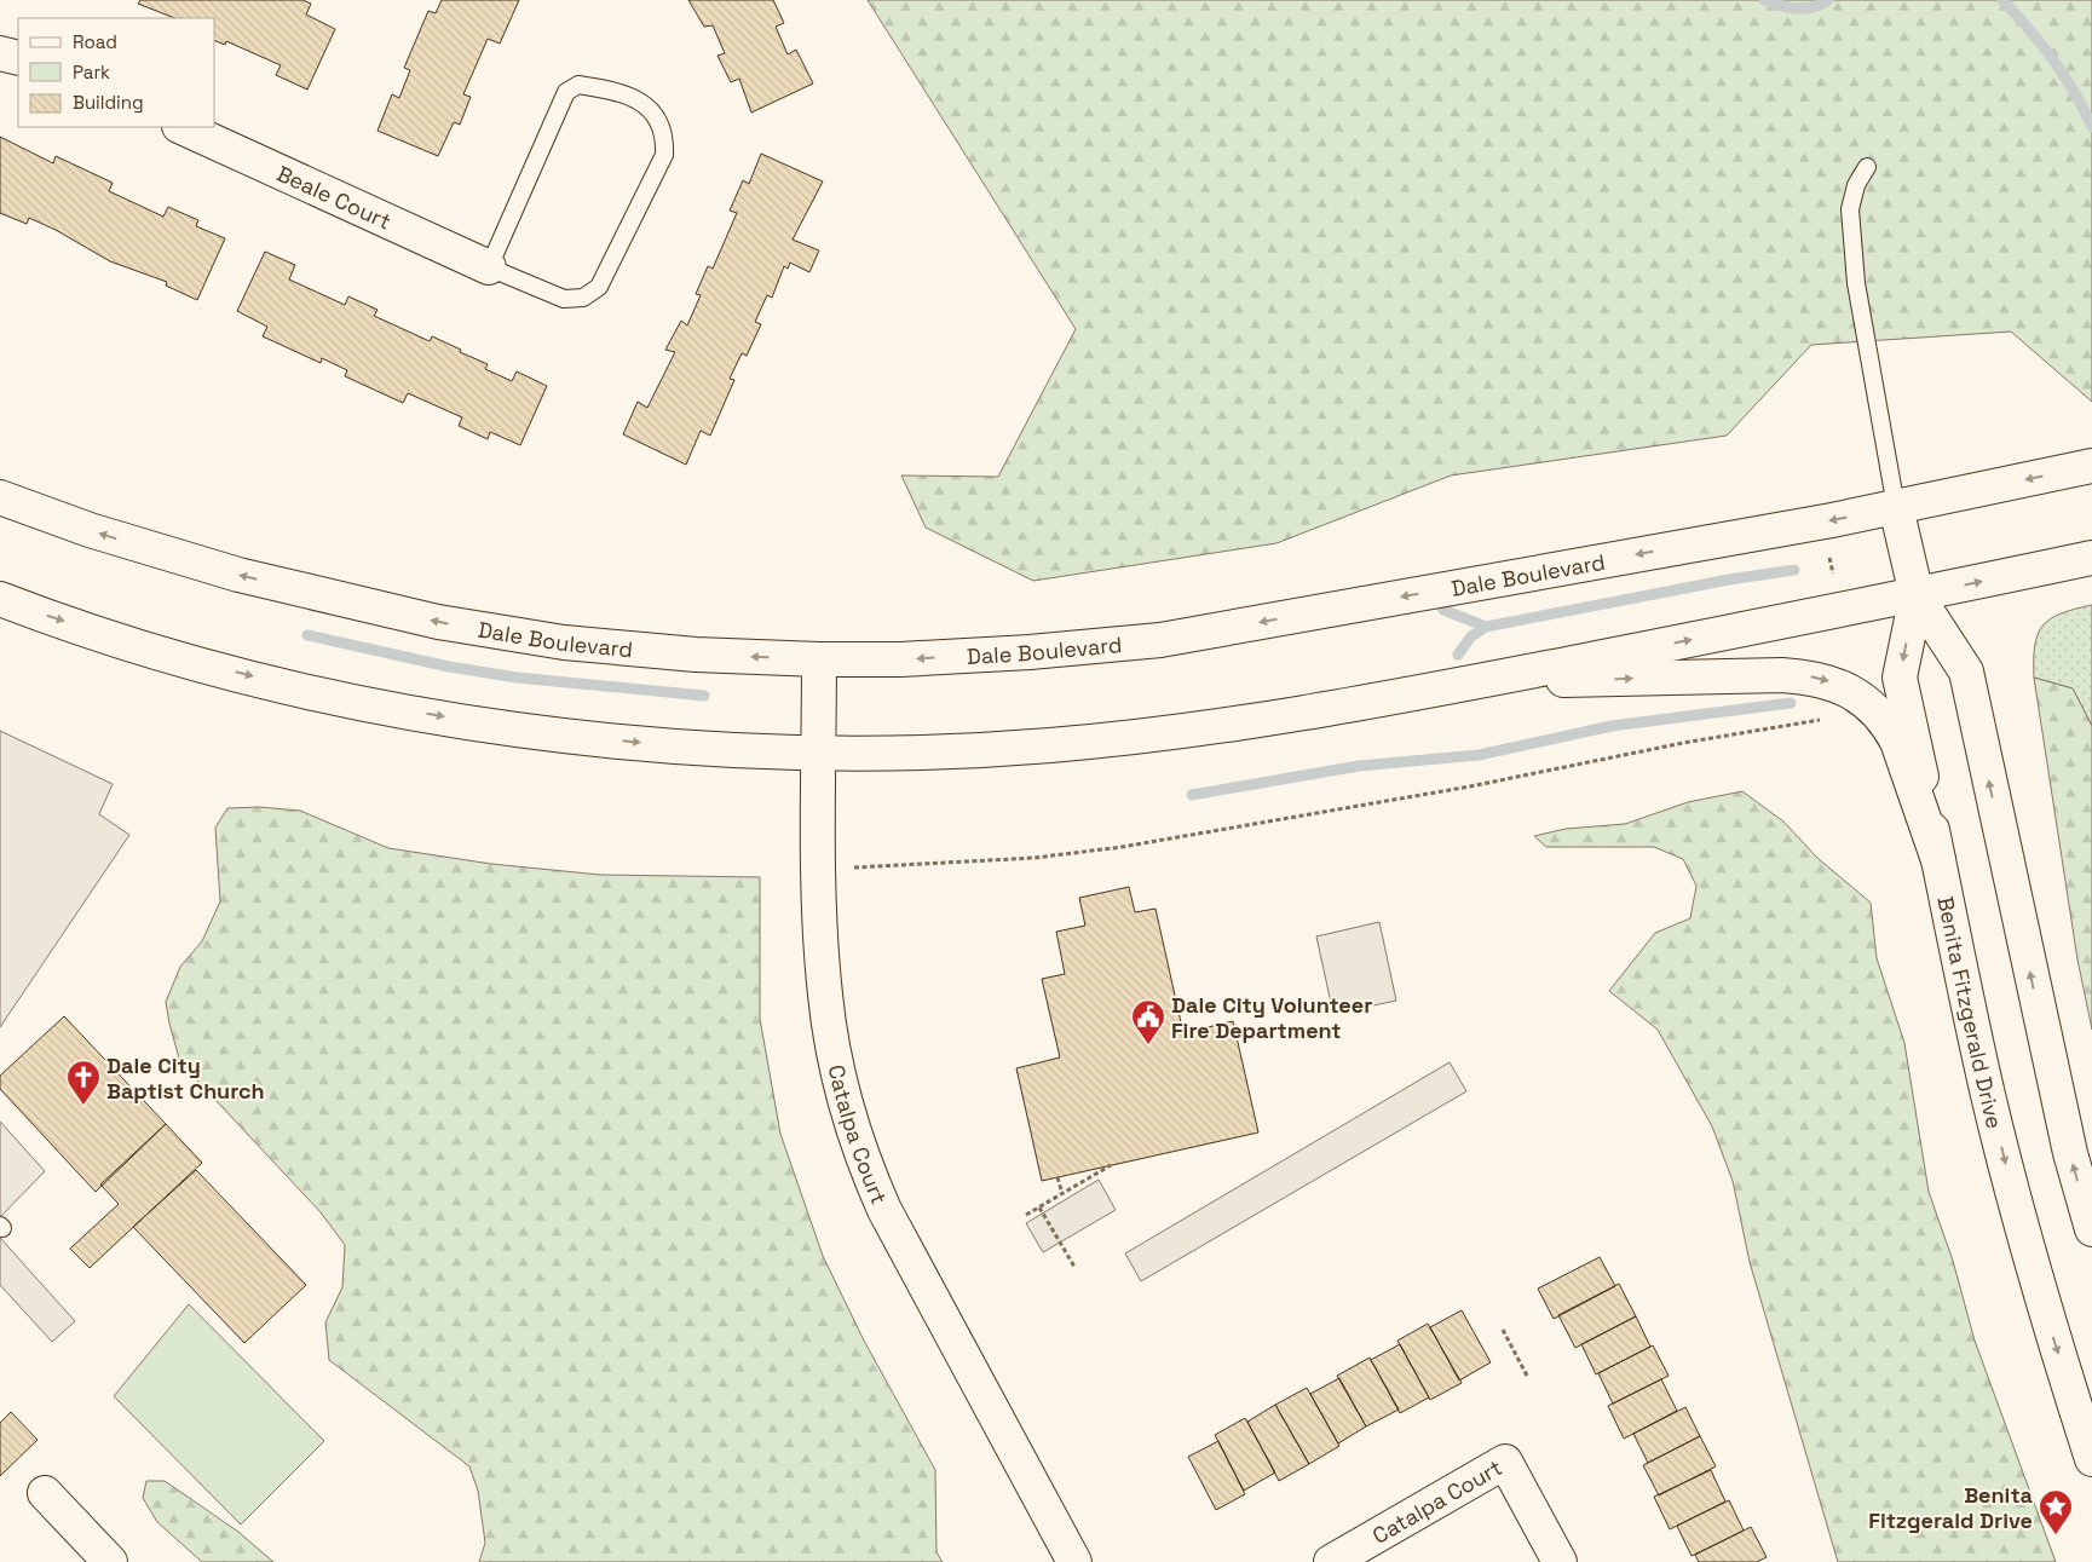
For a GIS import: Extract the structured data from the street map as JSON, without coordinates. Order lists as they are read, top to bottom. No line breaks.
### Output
{"streets":{"main road":["Beale Court","Dale Boulevard","Benita Fitzgerald Drive","Catalpa Court"]},"crossings":[["Dale Boulevard","Benita Fitzgerald Drive"],["Dale Boulevard","Catalpa Court"]],"places":{"public building":["Dale City Volunteer Fire Department"],"church":["Dale City Baptist Church"],"place":["Benita Fitzgerald Drive"]},"legend":["Road","Park","Building"]}
